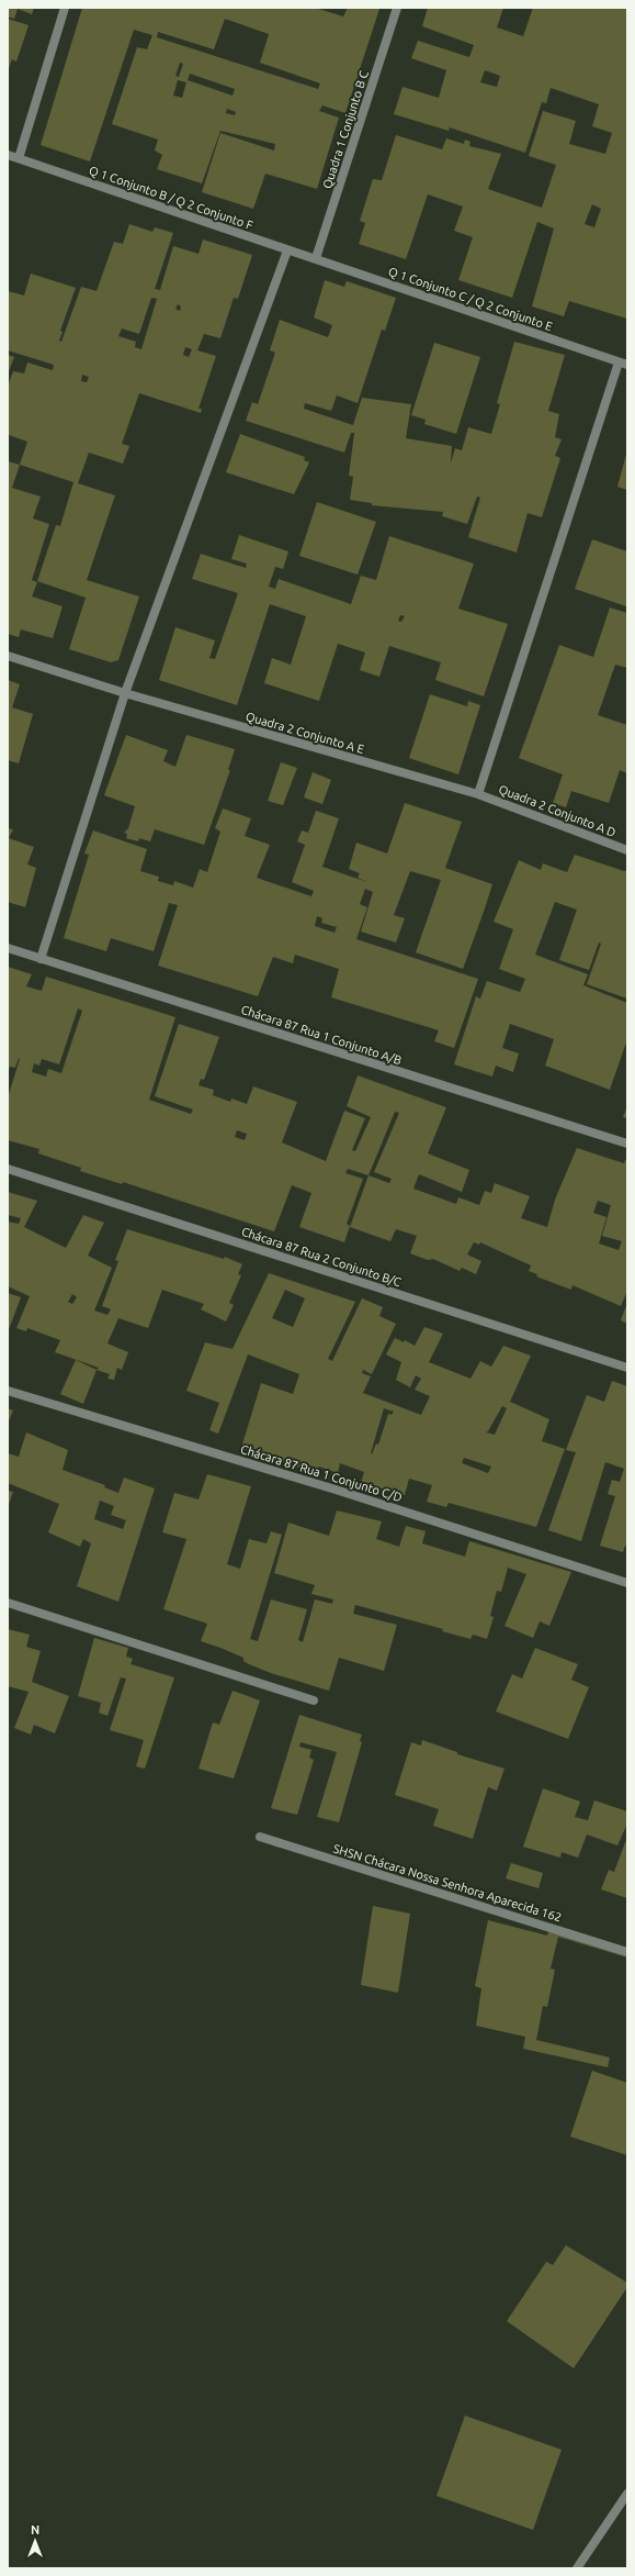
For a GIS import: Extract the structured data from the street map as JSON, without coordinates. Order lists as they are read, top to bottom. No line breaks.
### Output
{"streets":{"street":["Quadra 1 Conjunto B C","Q 1 Conjunto B / Q 2 Conjunto F","Q 1 Conjunto C / Q 2 Conjunto E","Quadra 2 Conjunto A E","Quadra 2 Conjunto A D","Chácara 87 Rua 1 Conjunto A/B","Chácara 87 Rua 2 Conjunto B/C","Chácara 87 Rua 1 Conjunto C/D","SHSN Chácara Nossa Senhora Aparecida 162"]},"crossings":[["Quadra 1 Conjunto B C","Q 1 Conjunto B / Q 2 Conjunto F"],["Quadra 1 Conjunto B C","Q 1 Conjunto C / Q 2 Conjunto E"],["Q 1 Conjunto B / Q 2 Conjunto F","Q 1 Conjunto C / Q 2 Conjunto E"],["Quadra 2 Conjunto A E","Quadra 2 Conjunto A D"]],"north":"top"}
